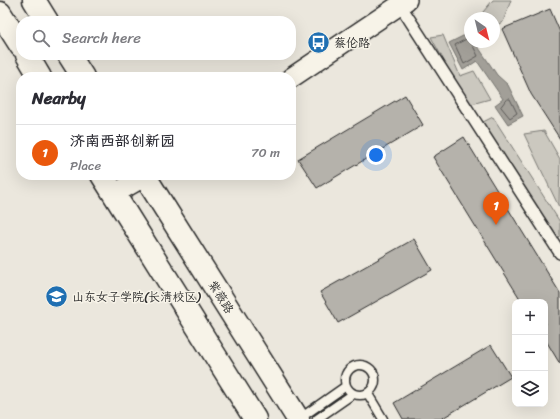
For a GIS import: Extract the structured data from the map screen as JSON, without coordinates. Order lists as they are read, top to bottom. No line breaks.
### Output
{"streets":{"main road":["紫薇路"]},"places":{"bus stop":["蔡伦路"],"school or university":["山东女子学院(长清校区)"]},"north":"bottom right","page":{"search":"Search here","heading":"Nearby","list":[{"mark":"1","name":"济南西部创新园","note":"Place","value":"70 m"}],"pins":"1","map_buttons":["+","−"]}}
